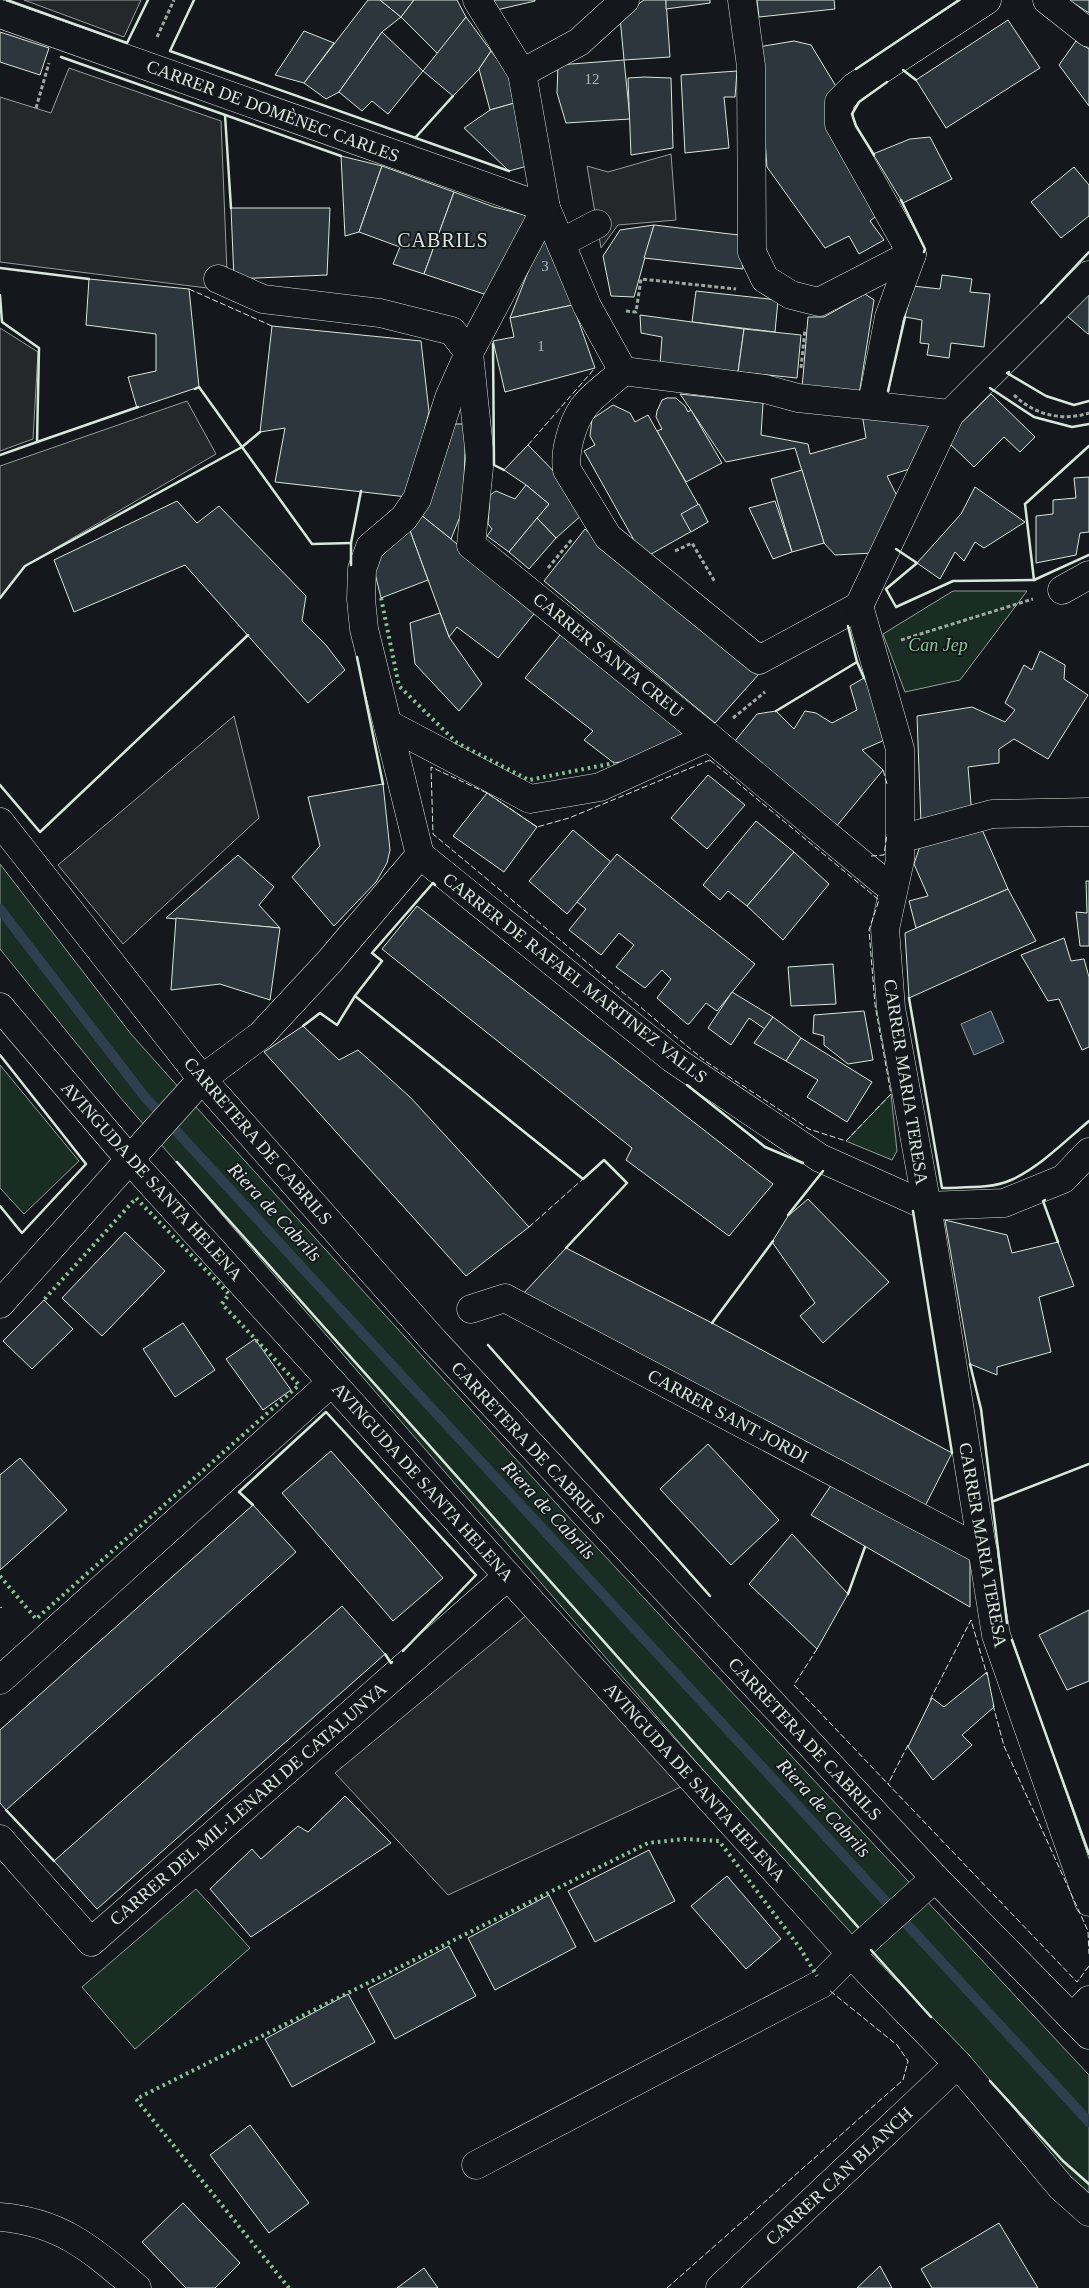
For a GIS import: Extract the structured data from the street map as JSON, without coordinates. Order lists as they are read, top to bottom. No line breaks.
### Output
{"streets":{"street":["CARRER DE DOMÈNEC CARLES","CARRER SANTA CREU","CARRER DE RAFAEL MARTINEZ VALLS","CARRER MARIA TERESA","CARRETERA DE CABRILS","AVINGUDA DE SANTA HELENA","CARRER SANT JORDI","CARRER DEL MIL·LENARI DE CATALUNYA","CARRER CAN BLANCH"]},"crossings":[["CARRER SANTA CREU","CARRER MARIA TERESA"],["CARRER DE RAFAEL MARTINEZ VALLS","CARRER MARIA TERESA"],["CARRER MARIA TERESA","CARRER SANT JORDI"],["AVINGUDA DE SANTA HELENA","CARRER DEL MIL·LENARI DE CATALUNYA"],["AVINGUDA DE SANTA HELENA","CARRER CAN BLANCH"]],"districts":["CABRILS"],"water":["Riera de Cabrils"],"parks":["Can Jep"],"house_numbers":["12","3","1"]}
